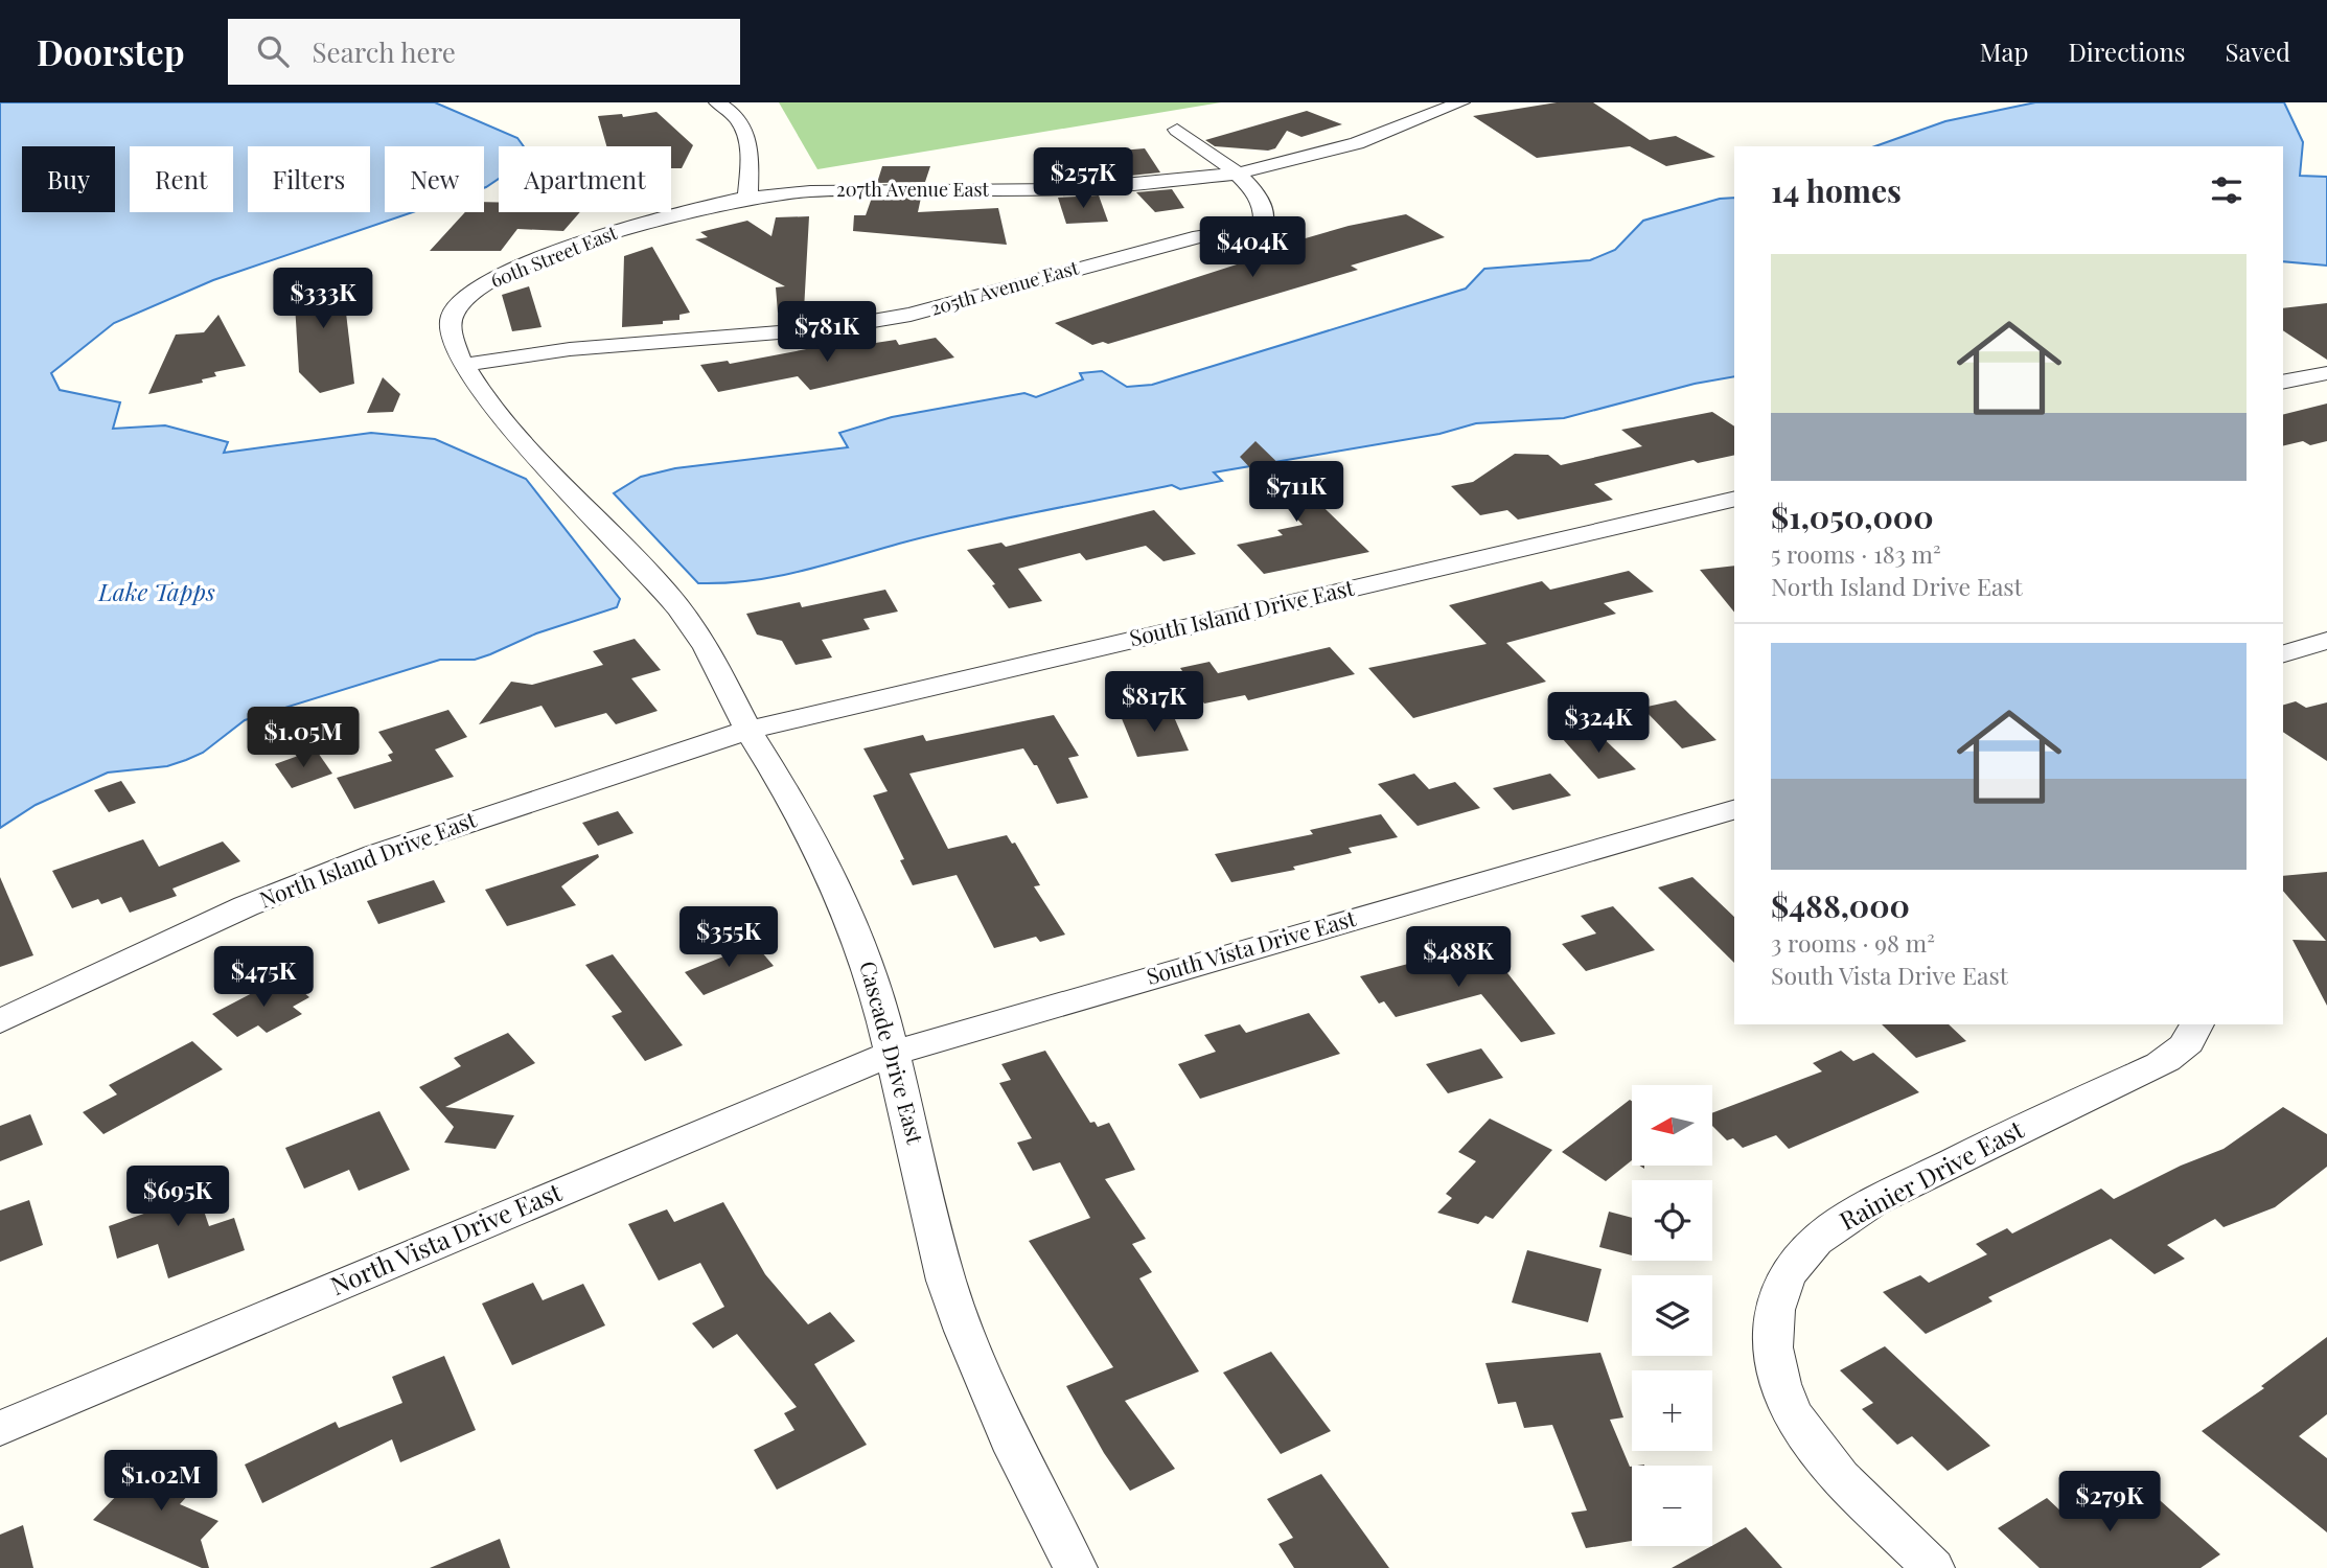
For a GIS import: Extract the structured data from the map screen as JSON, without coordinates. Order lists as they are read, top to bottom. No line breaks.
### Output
{"streets":{"street":["207th Avenue East","60th Street East","205th Avenue East","South Island Drive East","North Island Drive East","South Vista Drive East","Cascade Drive East","Rainier Drive East","North Vista Drive East"]},"crossings":[["207th Avenue East","60th Street East"],["207th Avenue East","205th Avenue East"],["60th Street East","205th Avenue East"],["60th Street East","Cascade Drive East"],["South Island Drive East","North Island Drive East"],["South Island Drive East","Cascade Drive East"],["North Island Drive East","Cascade Drive East"],["South Vista Drive East","Cascade Drive East"],["South Vista Drive East","North Vista Drive East"],["Cascade Drive East","North Vista Drive East"]],"water":["Lake Tapps"],"north":"left","page":{"header":"Doorstep","search":"Search here","nav":["Map","Directions","Saved"],"chip":["Buy","Rent","Filters","New","Apartment"],"heading":"14 homes","price":["$257K","$404K","$333K","$781K","$711K","$817K","$324K","$1.05M","$355K","$488K","$475K","$695K","$1.02M","$279K"],"list":[{"name":"$1,050,000","note":"5 rooms · 183 m² · North Island Drive East"},{"name":"$488,000","note":"3 rooms · 98 m² · South Vista Drive East"}],"map_buttons":["+","−"]}}
